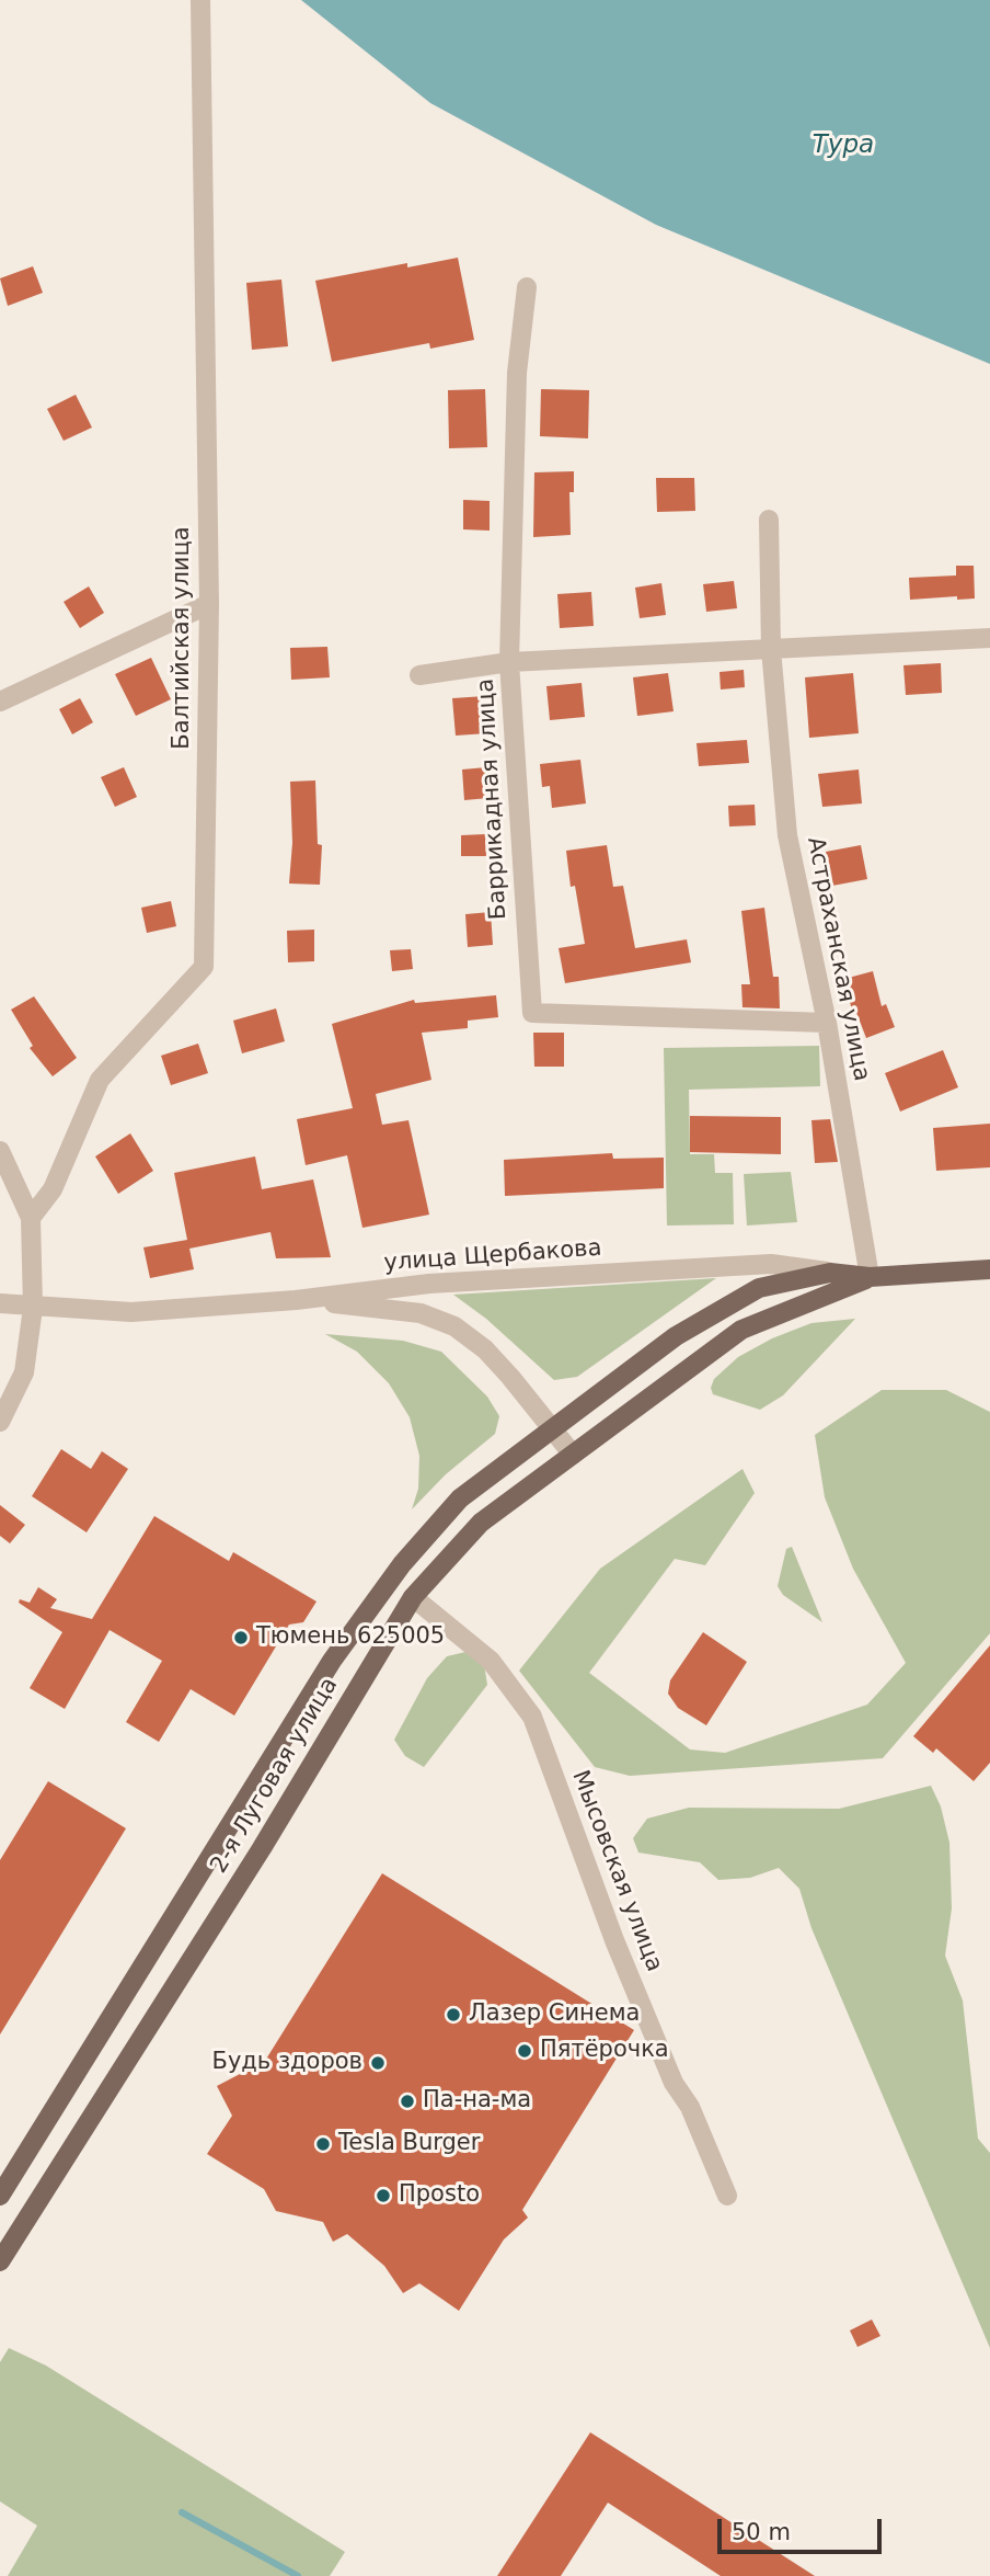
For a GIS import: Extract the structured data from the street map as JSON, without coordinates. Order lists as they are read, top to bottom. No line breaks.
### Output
{"streets":{"main road":["улица Щербакова","2-я Луговая улица"],"street":["Балтийская улица","Баррикадная улица","Астраханская улица","Мысовская улица"]},"crossings":[["Баррикадная улица","Астраханская улица"],["Астраханская улица","улица Щербакова"],["Астраханская улица","2-я Луговая улица"],["улица Щербакова","2-я Луговая улица"],["2-я Луговая улица","Мысовская улица"]],"water":["Тура"],"places":["Тюмень 625005","Лазер Синема","Пятёрочка","Будь здоров","Па-на-ма","Tesla Burger","Проsto"],"scale_bar":"50 m"}
